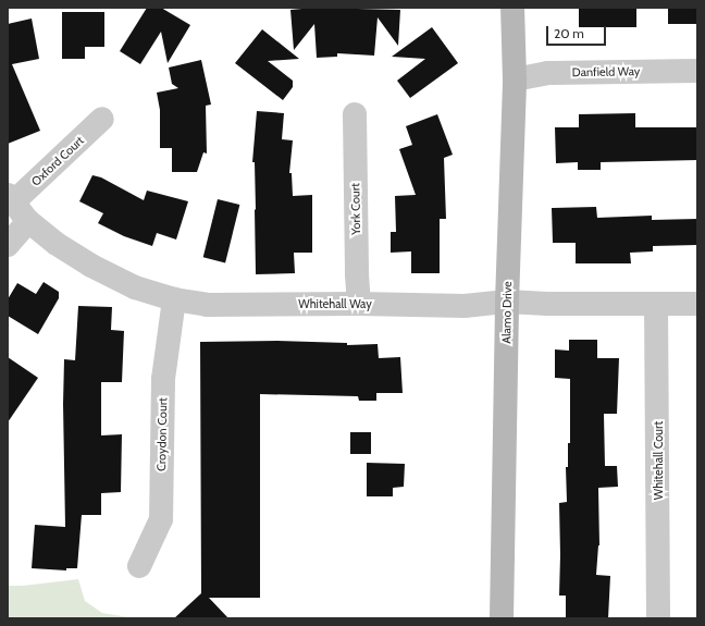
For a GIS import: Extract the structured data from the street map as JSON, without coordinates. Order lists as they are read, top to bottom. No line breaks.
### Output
{"streets":{"main road":["Alamo Drive"],"street":["Danfield Way","Oxford Court","York Court","Whitehall Way","Croydon Court","Whitehall Court"]},"crossings":[["Danfield Way","Alamo Drive"],["Oxford Court","Whitehall Way"],["York Court","Whitehall Way"],["Whitehall Way","Alamo Drive"],["Whitehall Way","Croydon Court"],["Whitehall Way","Whitehall Court"]],"scale_bar":"20 m"}
